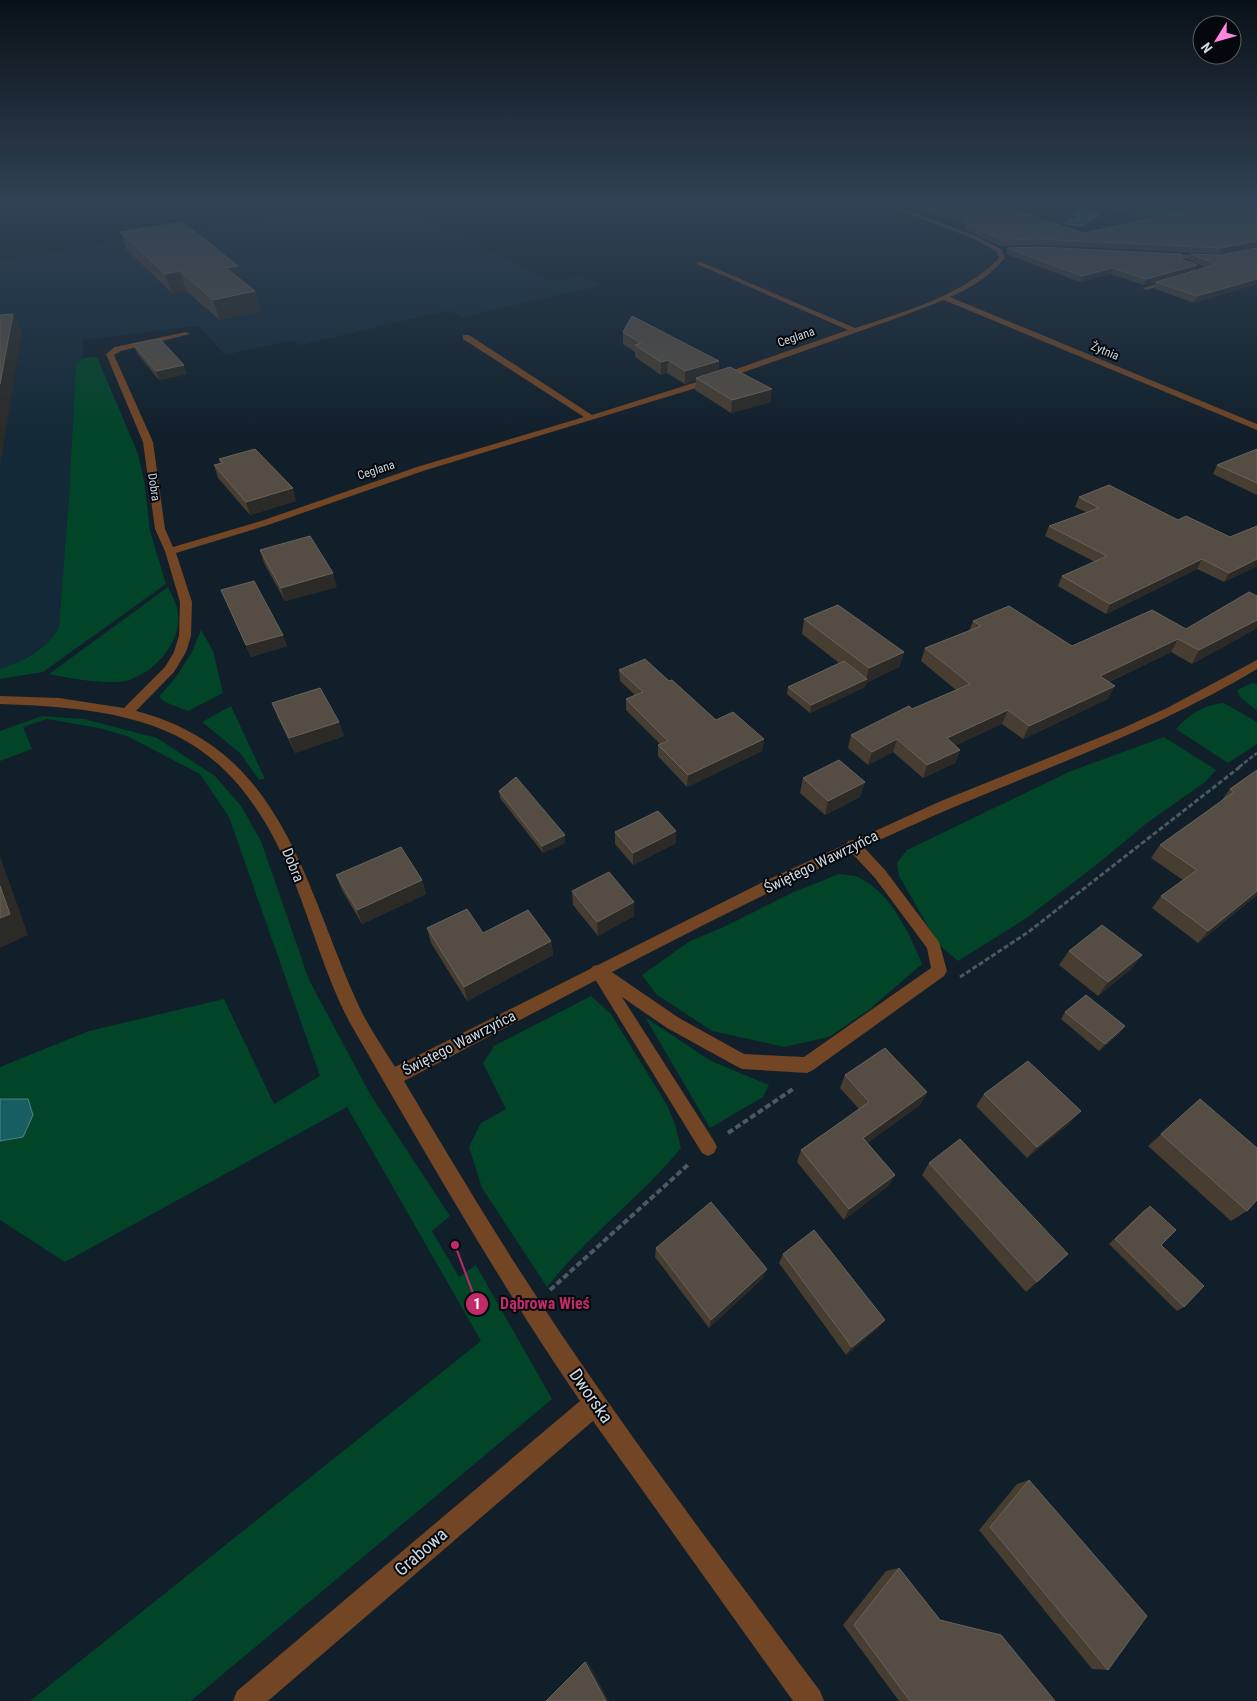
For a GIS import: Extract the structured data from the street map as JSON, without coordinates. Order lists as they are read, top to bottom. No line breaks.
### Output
{"streets":{"street":["Ceglana","Żytnia","Dobra","Świętego Wawrzyńca","Dworska","Grabowa"]},"crossings":[["Ceglana","Żytnia"],["Ceglana","Dobra"],["Dobra","Świętego Wawrzyńca"],["Dobra","Dworska"],["Świętego Wawrzyńca","Dworska"],["Dworska","Grabowa"]],"places":["Dąbrowa Wieś"],"north":"bottom left"}
